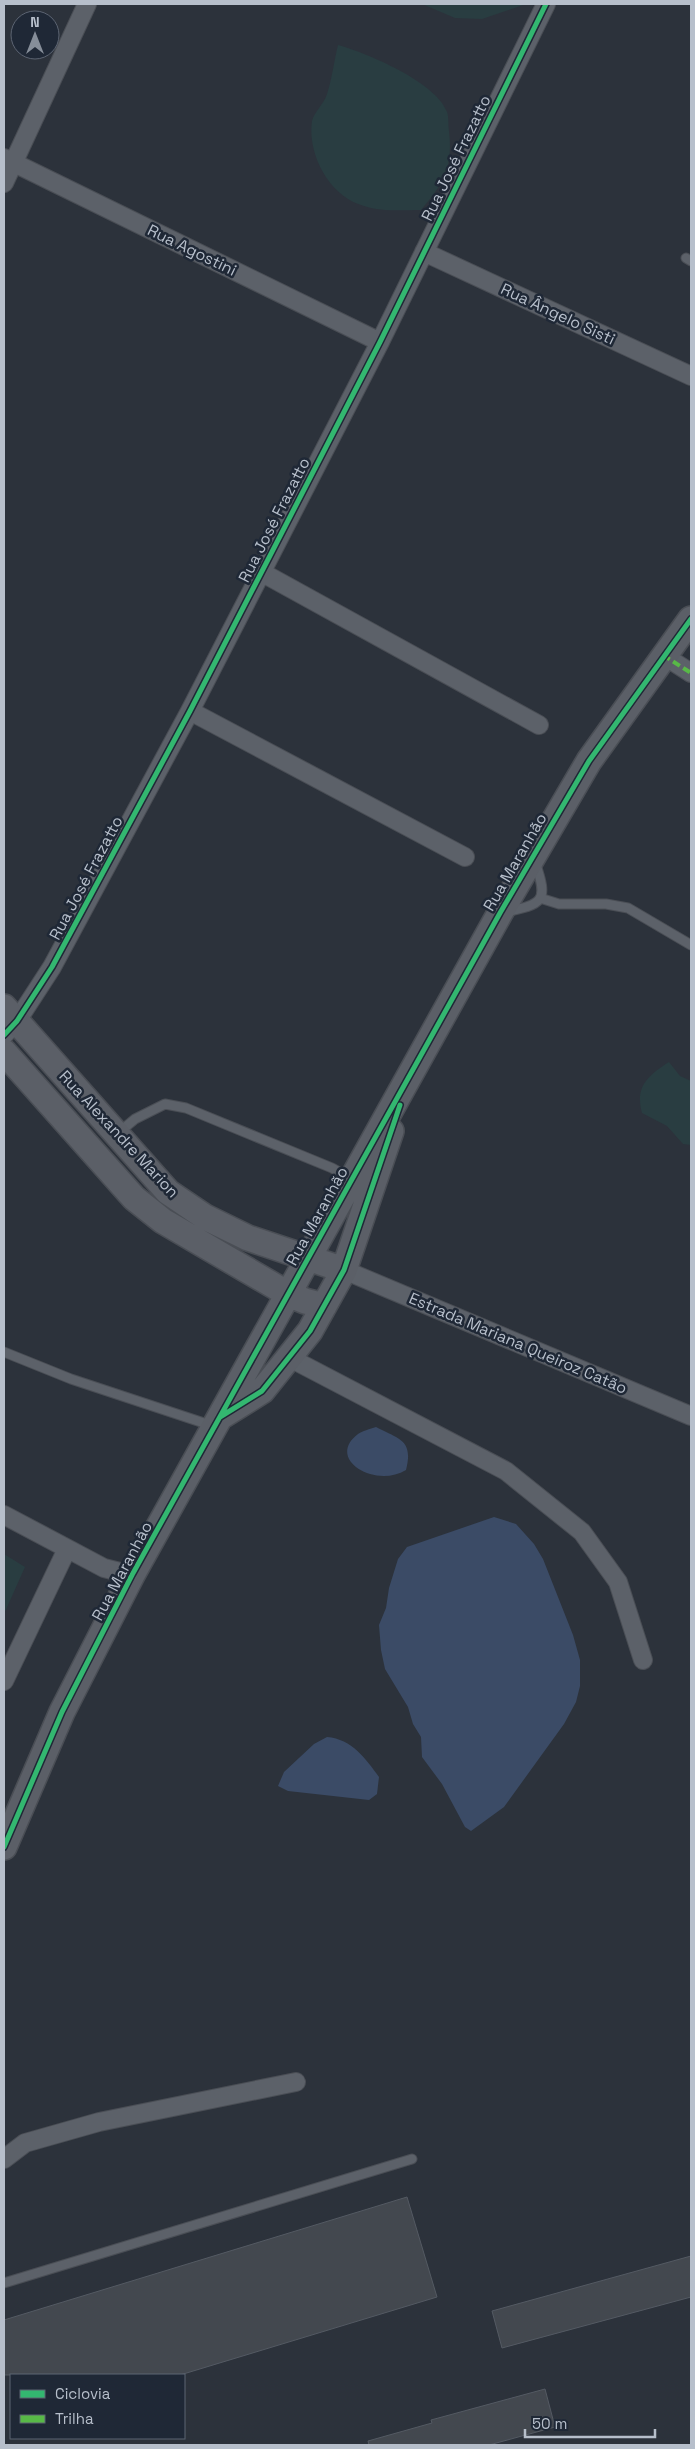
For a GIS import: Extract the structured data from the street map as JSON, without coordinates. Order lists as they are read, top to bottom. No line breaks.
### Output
{"streets":{"main road":["Rua Maranhão","Rua Alexandre Marion"],"street":["Rua José Frazatto","Rua Agostini","Rua Ângelo Sisti","Estrada Mariana Queiroz Catão"]},"crossings":[["Rua José Frazatto","Rua Agostini"],["Rua José Frazatto","Rua Ângelo Sisti"],["Rua José Frazatto","Rua Alexandre Marion"],["Rua Maranhão","Rua Alexandre Marion"],["Rua Alexandre Marion","Estrada Mariana Queiroz Catão"]],"legend":["Ciclovia","Trilha"],"scale_bar":"50 m","north":"top"}
